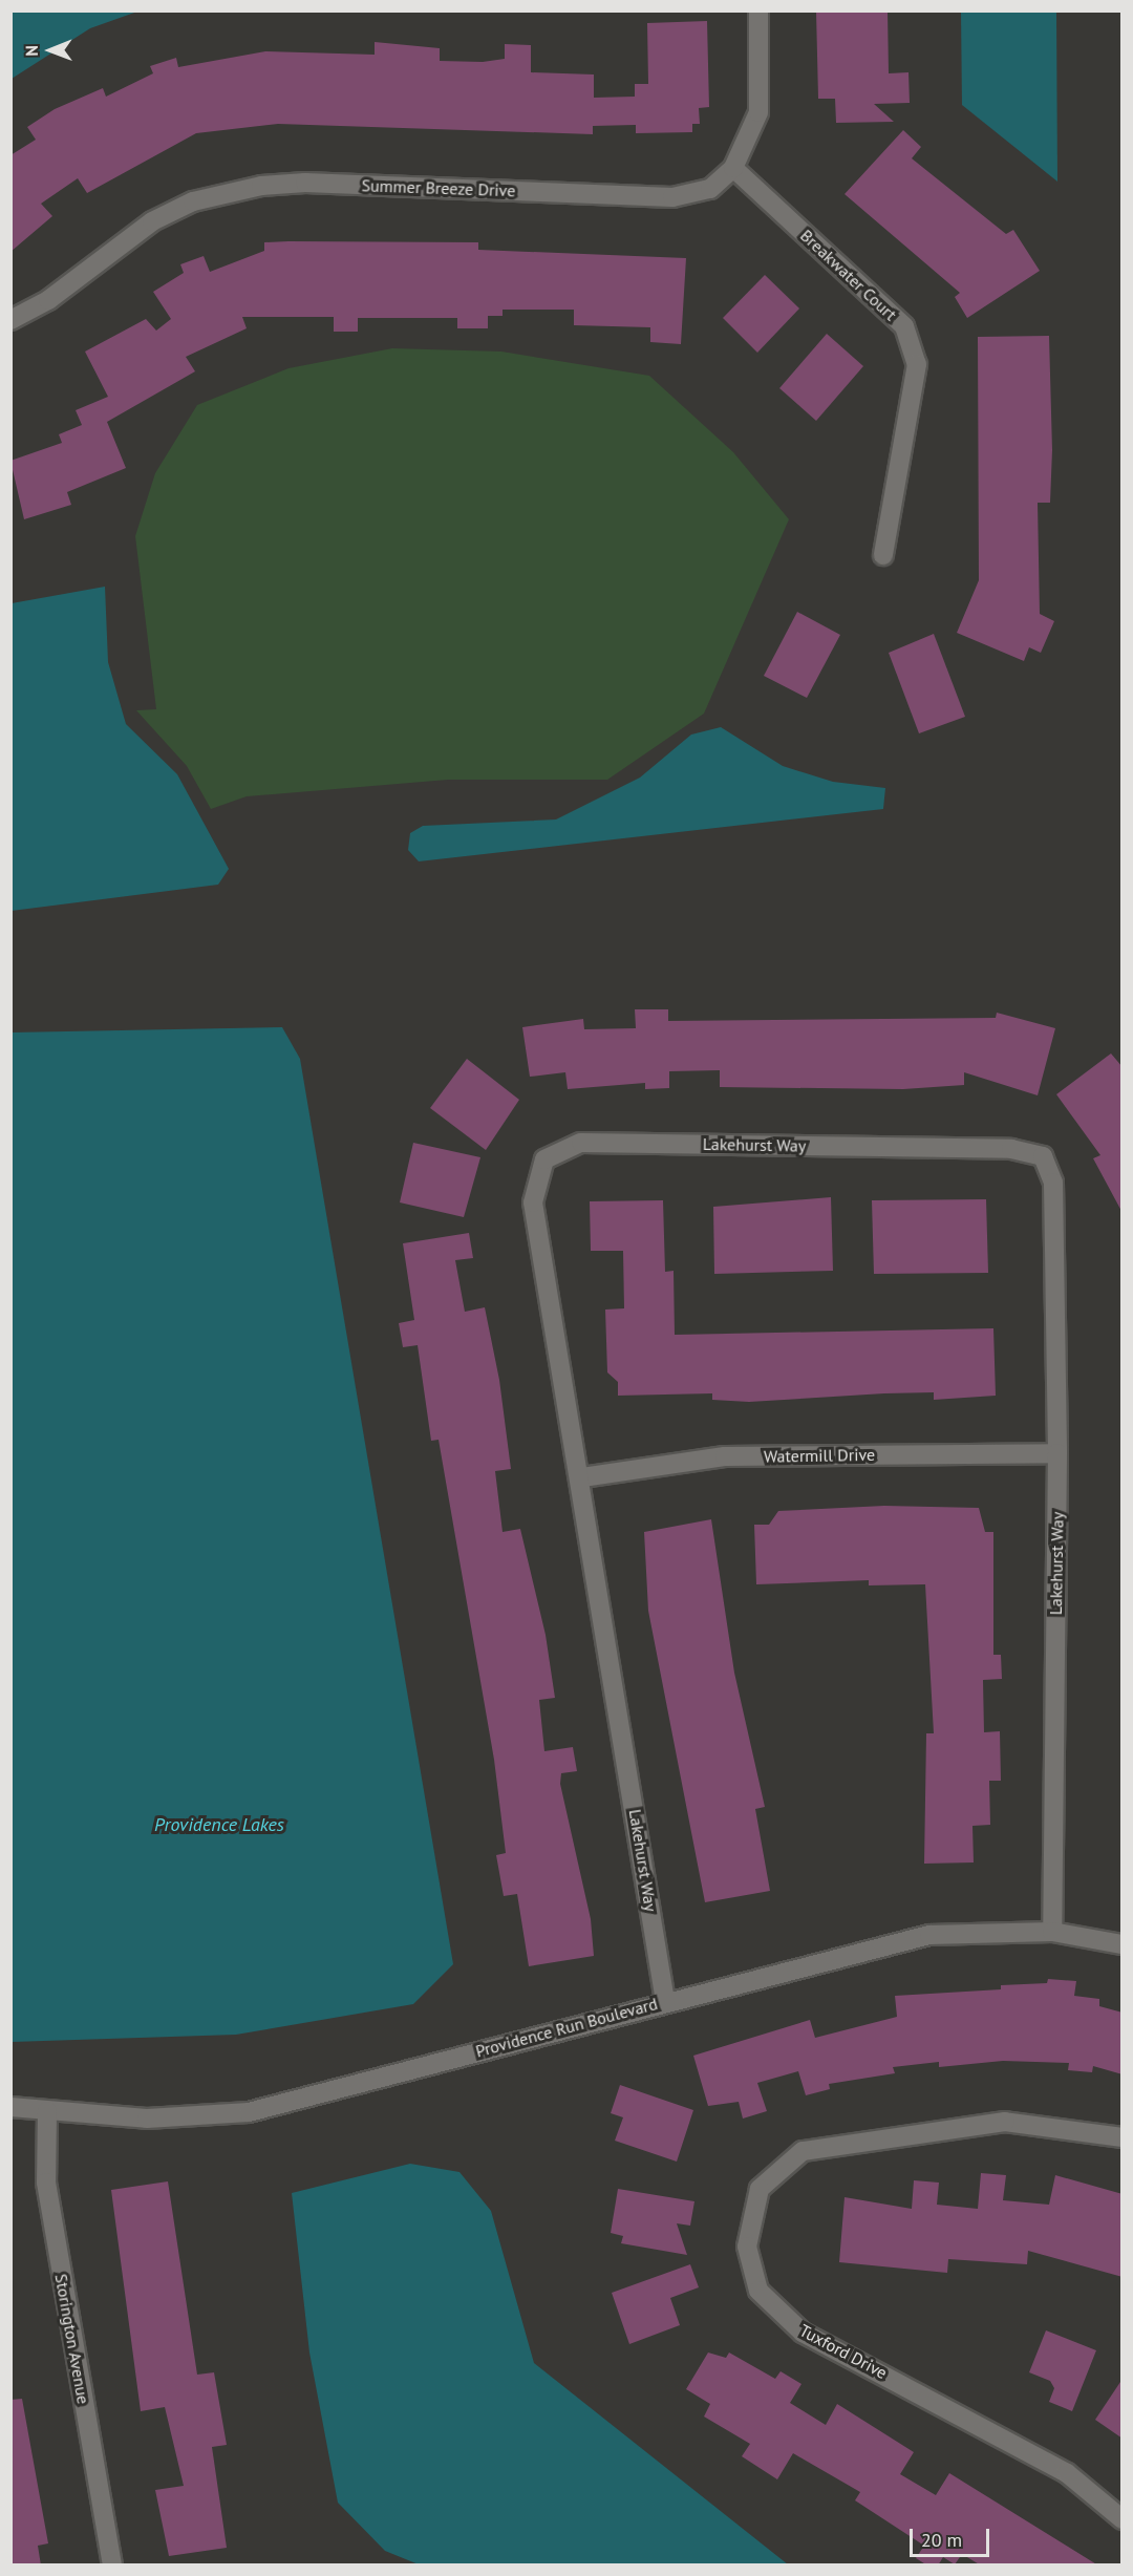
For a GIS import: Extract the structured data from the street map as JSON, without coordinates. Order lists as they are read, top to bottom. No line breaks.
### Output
{"streets":{"street":["Summer Breeze Drive","Breakwater Court","Lakehurst Way","Watermill Drive","Providence Run Boulevard","Storington Avenue","Tuxford Drive"]},"crossings":[["Summer Breeze Drive","Breakwater Court"],["Lakehurst Way","Watermill Drive"],["Lakehurst Way","Providence Run Boulevard"],["Providence Run Boulevard","Storington Avenue"]],"water":["Providence Lakes"],"scale_bar":"20 m","north":"left"}
